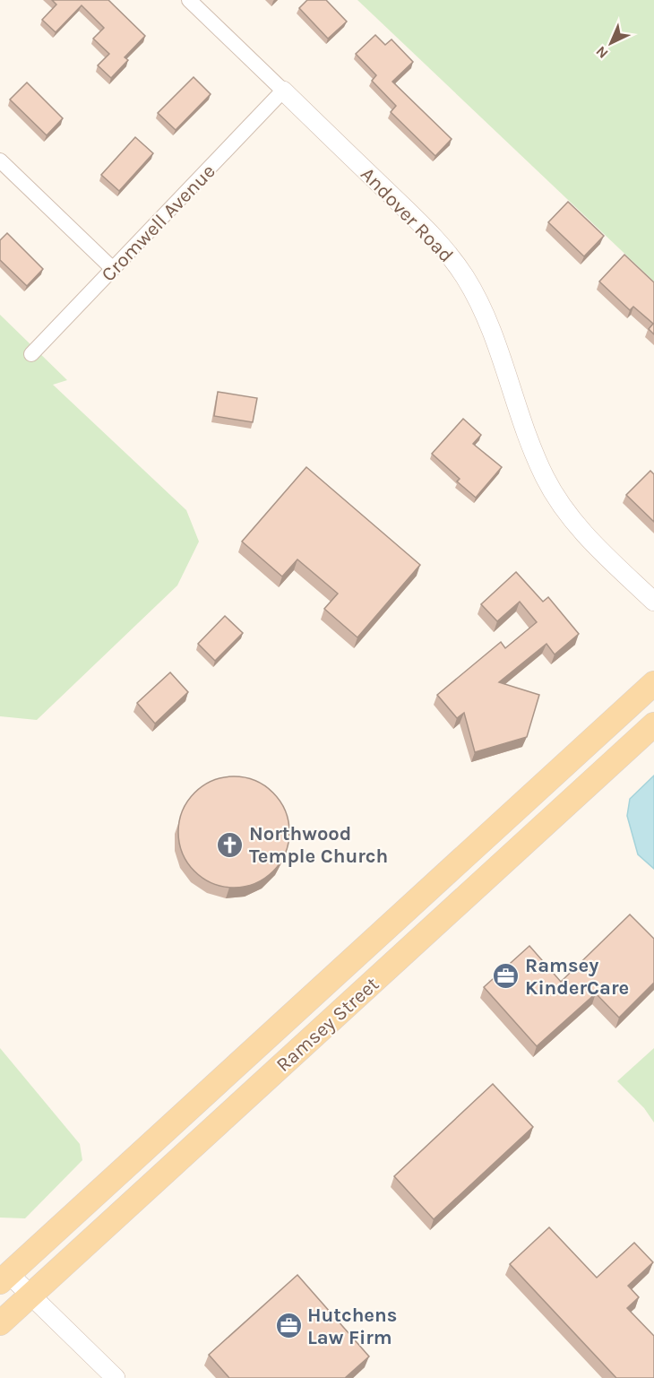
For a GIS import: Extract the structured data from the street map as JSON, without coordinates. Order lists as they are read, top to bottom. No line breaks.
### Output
{"streets":{"main road":["Ramsey Street"],"street":["Andover Road","Cromwell Avenue"]},"crossings":[["Andover Road","Cromwell Avenue"]],"places":{"church":["Northwood Temple Church"],"office":["Ramsey KinderCare","Hutchens Law Firm"]},"north":"bottom left"}
